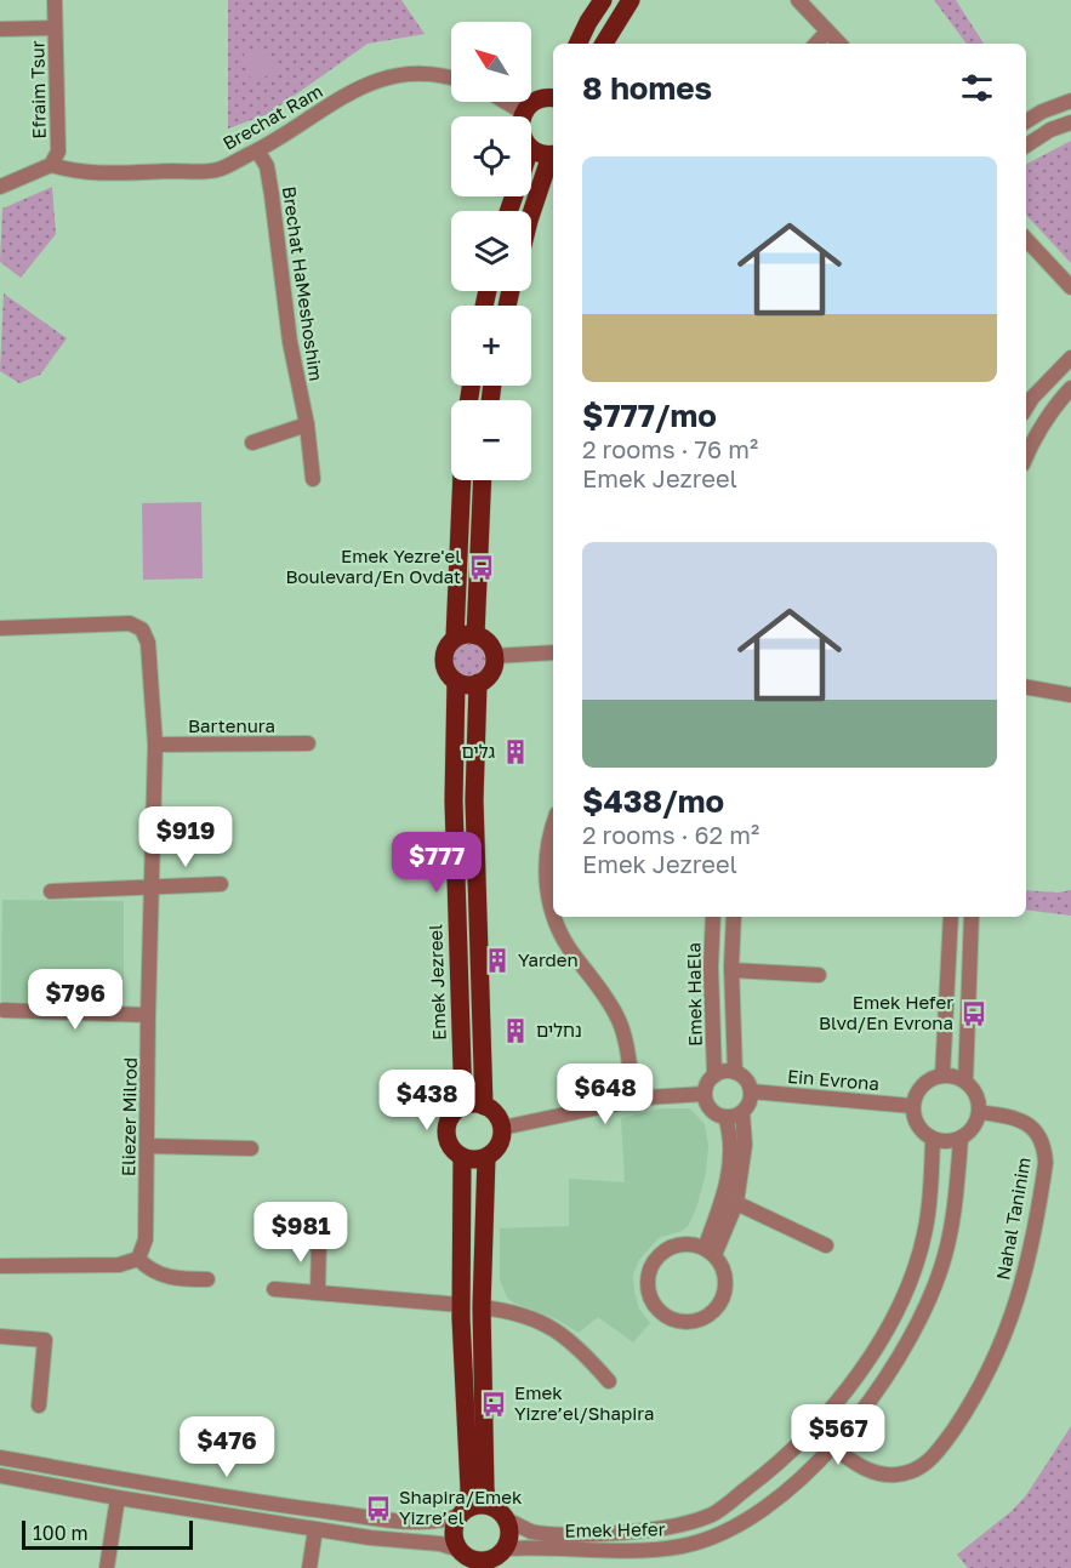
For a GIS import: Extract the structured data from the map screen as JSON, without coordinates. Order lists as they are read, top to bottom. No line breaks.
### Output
{"streets":{"main road":["Emek Jezreel"],"street":["Efraim Tsur","Brechat Ram","Brechat HaMeshoshim","Bartenura","Emek HaEla","Ein Evrona","Eliezer Milrod","Nahal Taninim","Emek Hefer"]},"crossings":[["Efraim Tsur","Brechat Ram"],["Brechat Ram","Brechat HaMeshoshim"],["Bartenura","Eliezer Milrod"],["Emek HaEla","Ein Evrona"],["Ein Evrona","Nahal Taninim"],["Ein Evrona","Emek Hefer"],["Nahal Taninim","Emek Hefer"]],"places":{"bus stop":["Emek Yezre'el Boulevard/En Ovdat","Emek Hefer Blvd/En Evrona","Emek Yizre’el/Shapira","Shapira/Emek Yizre’el"],"building":["גלים","Yarden","נחלים"]},"scale_bar":"100 m","north":"top left","page":{"map_buttons":["+","−"],"heading":"8 homes","list":[{"name":"$777/mo","note":"2 rooms · 76 m² · Emek Jezreel"},{"name":"$438/mo","note":"2 rooms · 62 m² · Emek Jezreel"}],"price":["$919","$777","$796","$648","$438","$981","$567","$476"],"scale":"100 m"}}
